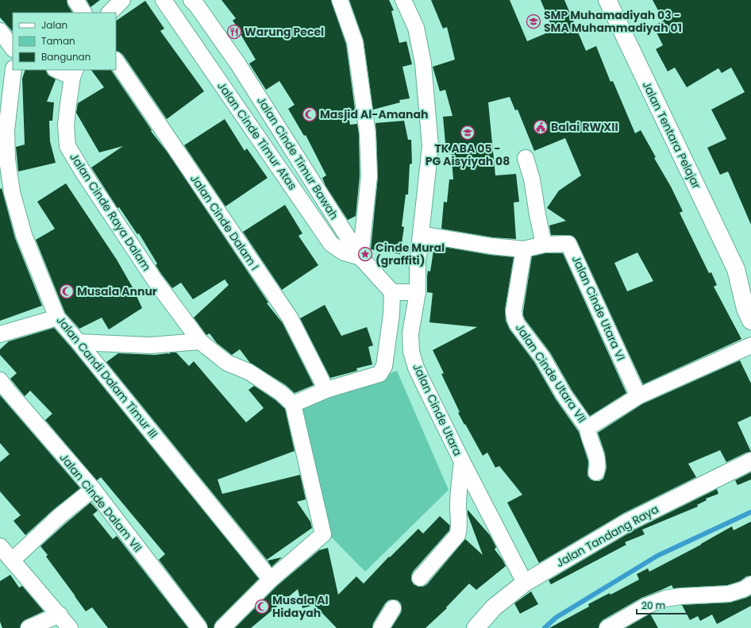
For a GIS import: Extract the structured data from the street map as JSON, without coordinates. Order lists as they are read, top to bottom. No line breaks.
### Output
{"streets":{"main road":["Jalan Tentara Pelajar","Jalan Tandang Raya"],"street":["Jalan Cinde Timur Atas","Jalan Cinde Timur Bawah","Jalan Cinde Raya Dalam","Jalan Cinde Dalam I","Jalan Cinde Utara VI","Jalan Cinde Utara VII","Jalan Candi Dalam Timur III","Jalan Cinde Utara","Jalan Cinde Dalam VII"]},"crossings":[["Jalan Cinde Timur Atas","Jalan Cinde Timur Bawah"],["Jalan Cinde Utara VI","Jalan Cinde Utara VII"],["Jalan Cinde Utara VI","Jalan Cinde Utara"],["Jalan Cinde Utara","Jalan Tandang Raya"]],"places":{"school or university":["SMP Muhamadiyah 03 - SMA Muhammadiyah 01","TK ABA 05 - PG Aisyiyah 08"],"restaurant":["Warung Pecel"],"mosque":["Masjid Al-Amanah","Musala Annur","Musala Al Hidayah"],"public building":["Balai RW XII"],"place":["Cinde Mural (graffiti)"]},"legend":["Jalan","Taman","Bangunan"],"scale_bar":"20 m"}
